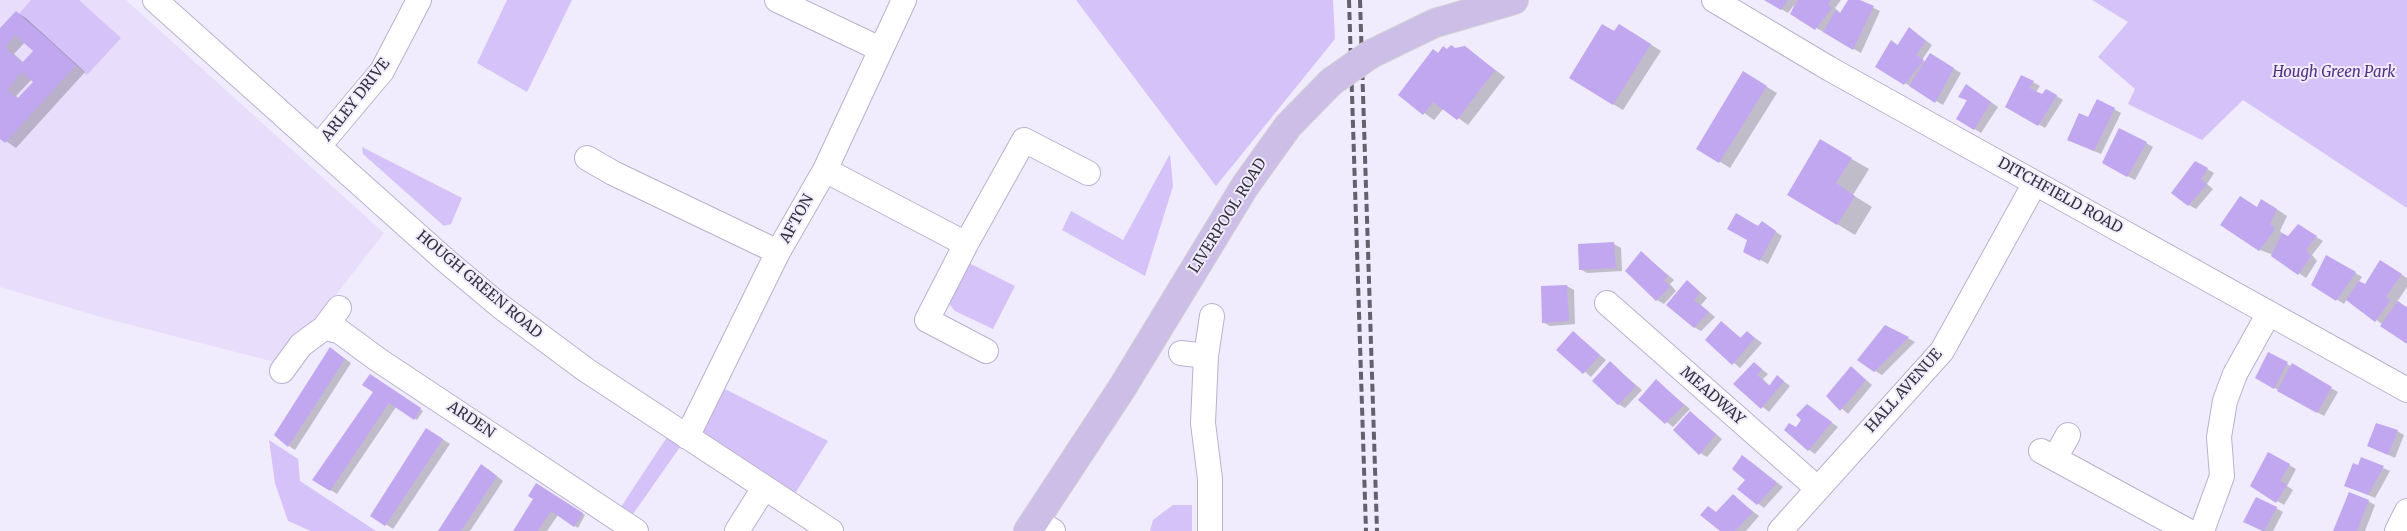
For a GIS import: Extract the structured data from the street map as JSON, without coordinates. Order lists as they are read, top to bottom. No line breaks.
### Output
{"streets":{"main road":["LIVERPOOL ROAD"],"street":["ARLEY DRIVE","DITCHFIELD ROAD","AFTON","HOUGH GREEN ROAD","HALL AVENUE","MEADWAY","ARDEN"]},"crossings":[["ARLEY DRIVE","HOUGH GREEN ROAD"],["DITCHFIELD ROAD","HALL AVENUE"],["AFTON","HOUGH GREEN ROAD"],["HALL AVENUE","MEADWAY"]],"parks":["Hough Green Park"]}
